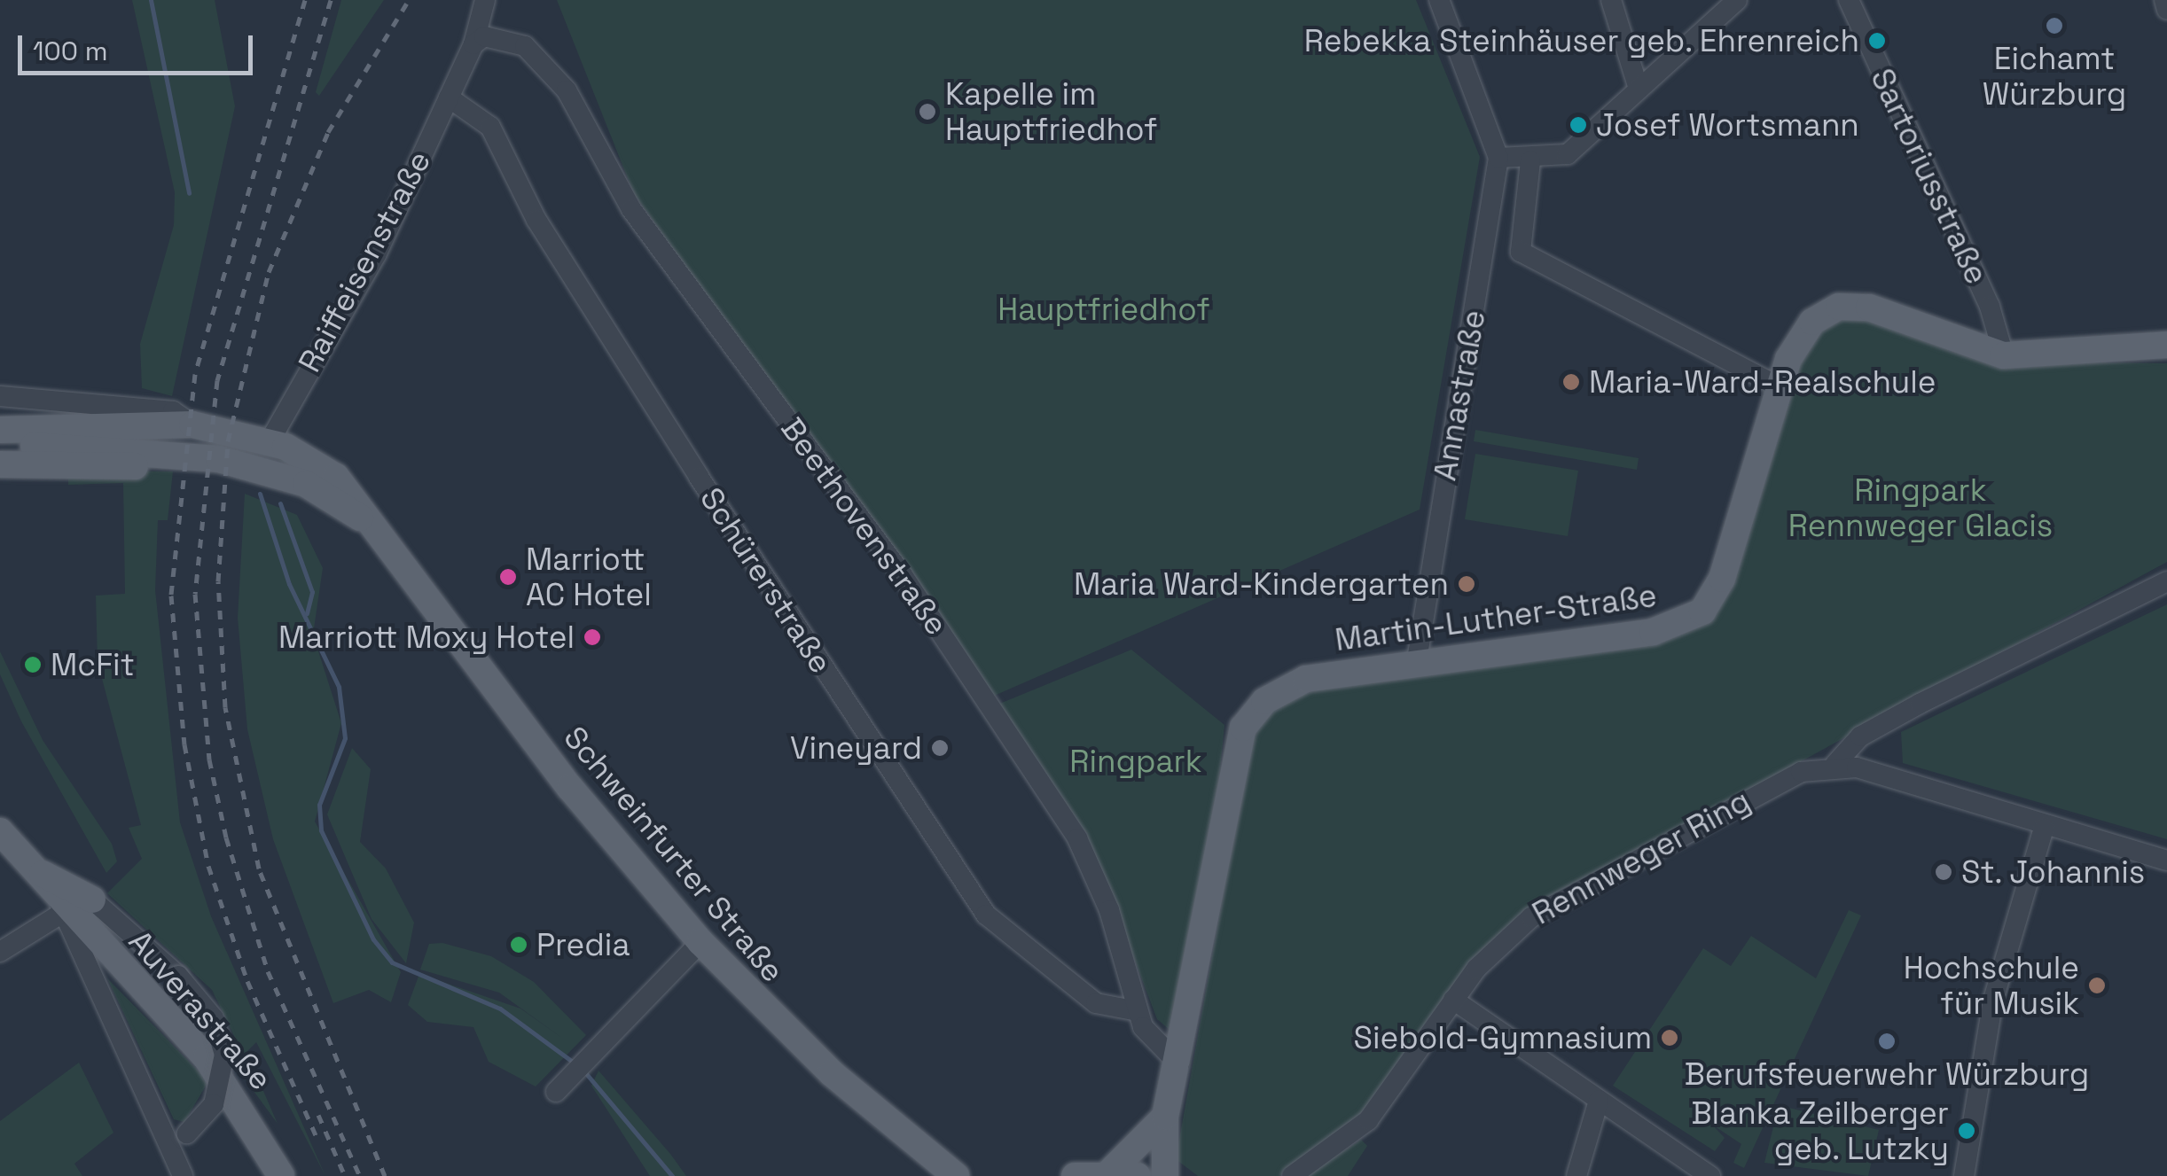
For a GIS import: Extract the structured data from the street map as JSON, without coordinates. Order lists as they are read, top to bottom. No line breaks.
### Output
{"streets":{"main road":["Martin-Luther-Straße","Schweinfurter Straße","Auverastraße"],"street":["Sartoriusstraße","Raiffeisenstraße","Annastraße","Beethovenstraße","Schürerstraße","Rennweger Ring"]},"crossings":[["Sartoriusstraße","Martin-Luther-Straße"],["Raiffeisenstraße","Beethovenstraße"],["Raiffeisenstraße","Schürerstraße"],["Raiffeisenstraße","Schweinfurter Straße"],["Annastraße","Martin-Luther-Straße"],["Beethovenstraße","Schürerstraße"],["Beethovenstraße","Martin-Luther-Straße"]],"parks":["Hauptfriedhof","Ringpark Rennweger Glacis","Ringpark"],"places":["Eichamt Würzburg","Rebekka Steinhäuser geb. Ehrenreich","Kapelle im Hauptfriedhof","Josef Wortsmann","Maria-Ward-Realschule","Marriott AC Hotel","Maria Ward-Kindergarten","Marriott Moxy Hotel","McFit","Vineyard","St. Johannis","Predia","Hochschule für Musik","Siebold-Gymnasium","Berufsfeuerwehr Würzburg","Blanka Zeilberger geb. Lutzky"],"scale_bar":"100 m"}
